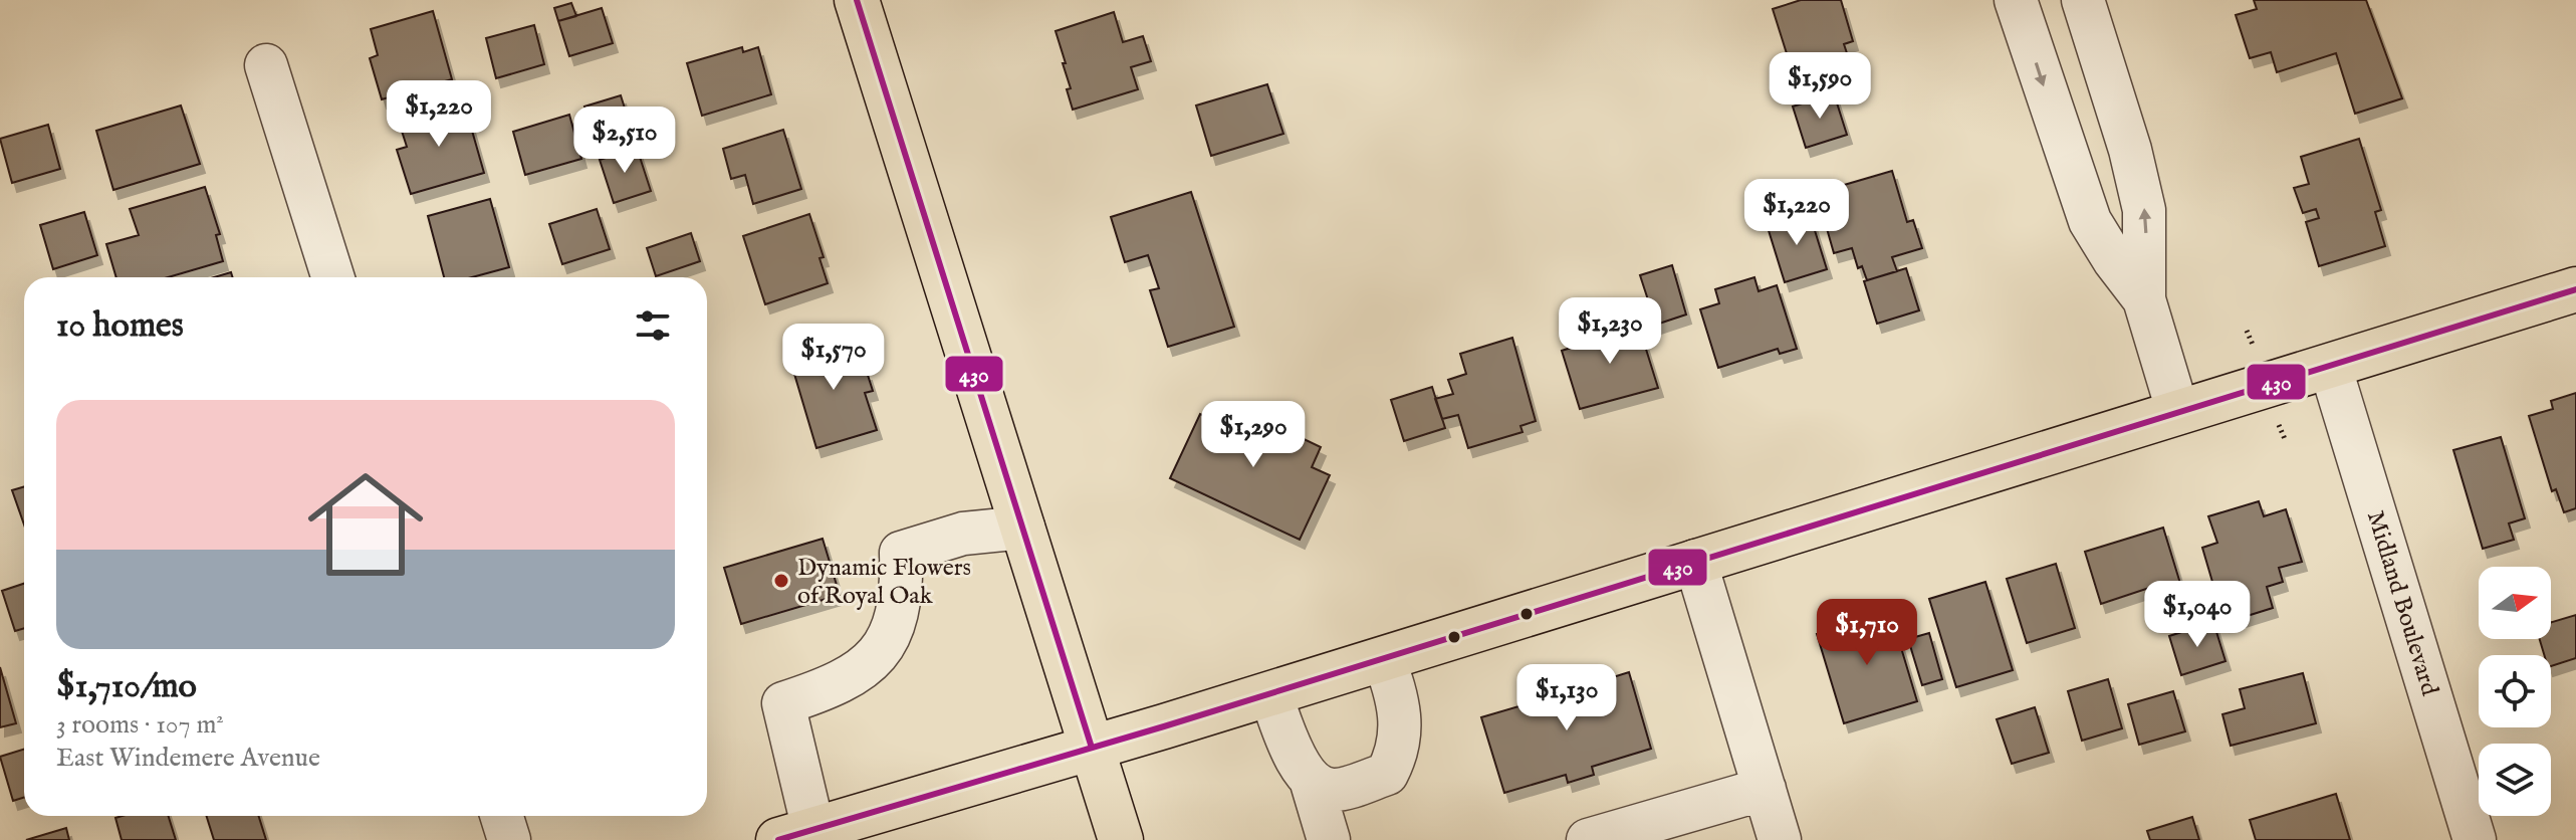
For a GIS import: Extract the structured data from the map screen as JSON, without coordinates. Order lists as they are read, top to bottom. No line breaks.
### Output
{"streets":{"street":["Midland Boulevard"]},"places":["Dynamic Flowers of Royal Oak"],"lines":["transit line 430"],"north":"right","page":{"price":["$1,590","$1,220","$2,510","$1,220","$1,230","$1,570","$1,290","$1,040","$1,710","$1,130"],"heading":"10 homes","list":[{"name":"$1,710/mo","note":"3 rooms · 107 m² · East Windemere Avenue"}]}}
